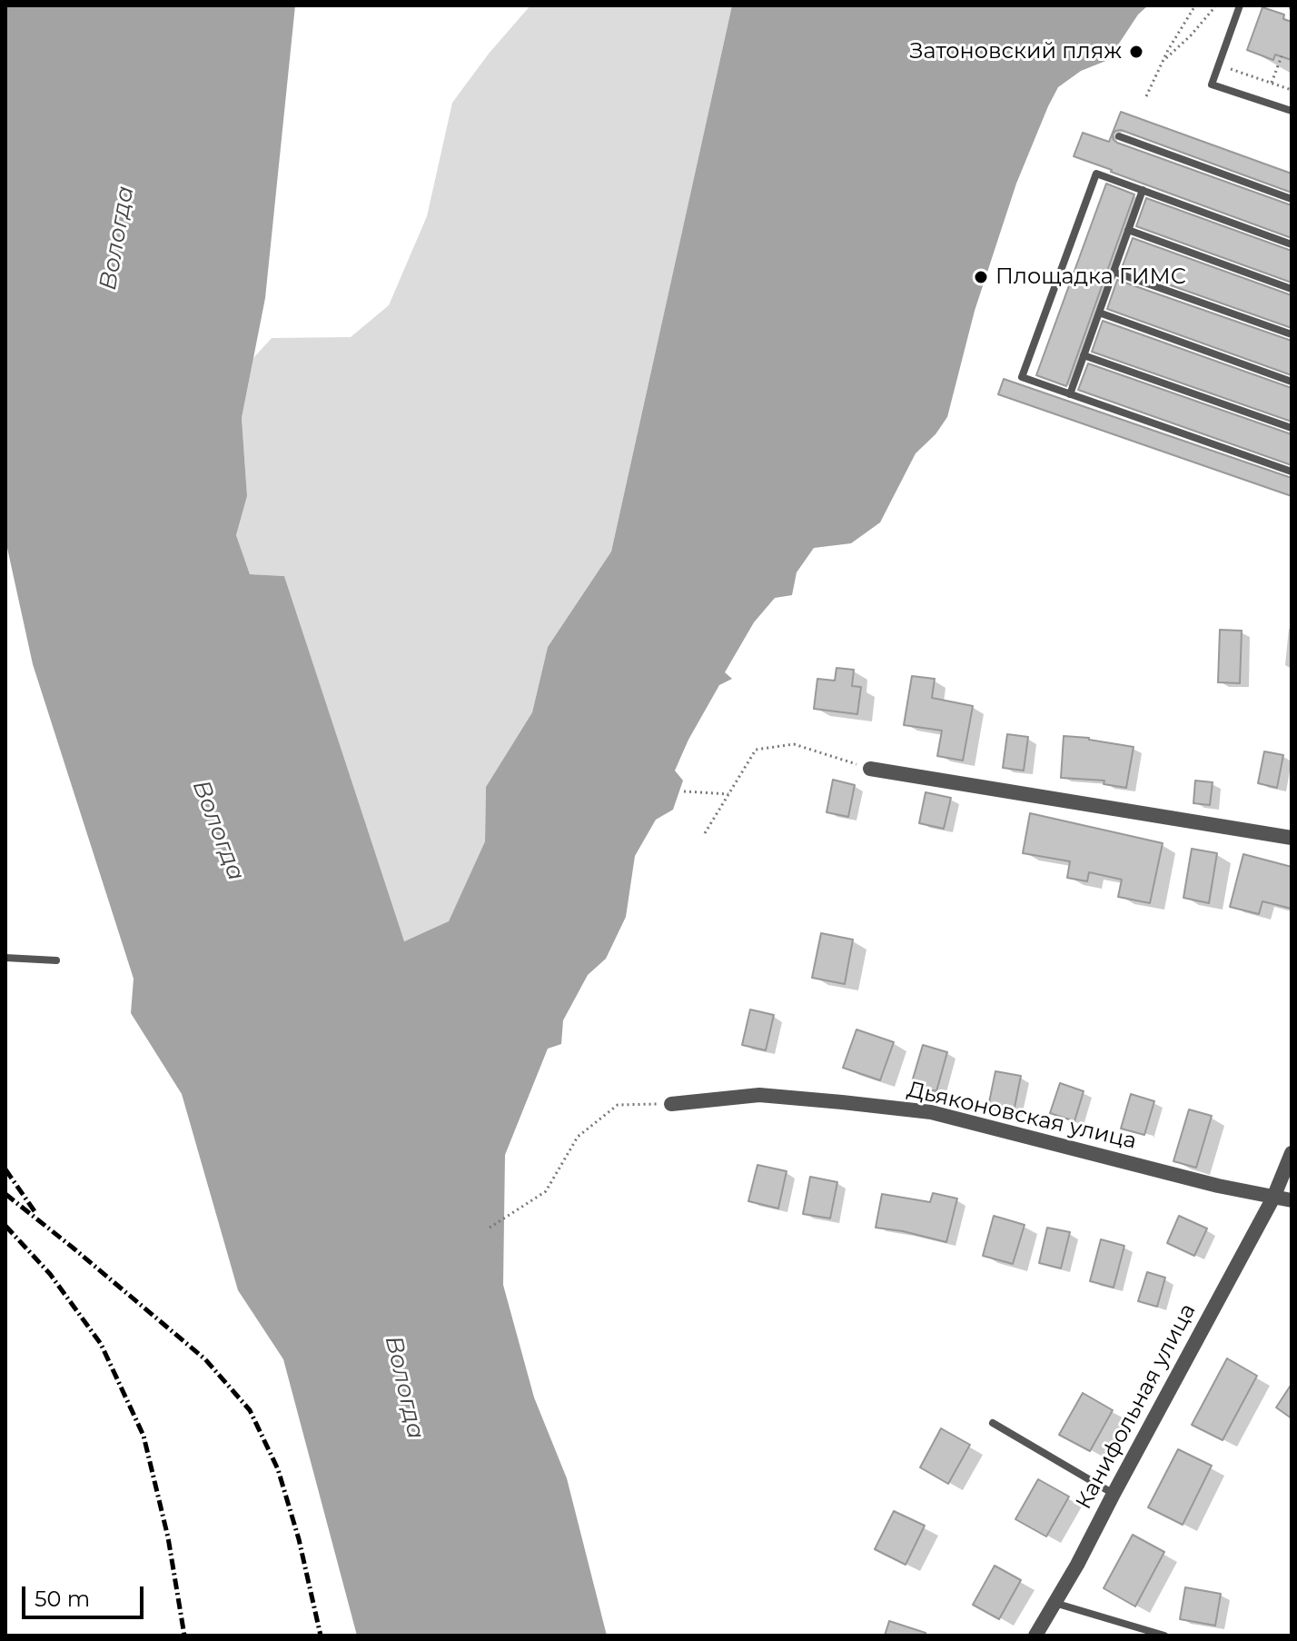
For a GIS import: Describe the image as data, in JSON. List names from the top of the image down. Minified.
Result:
{"streets":{"street":["Дьяконовская улица","Канифольная улица"]},"crossings":[["Дьяконовская улица","Канифольная улица"]],"water":["Вологда"],"places":["Затоновский пляж","Площадка ГИМС"],"scale_bar":"50 m"}
